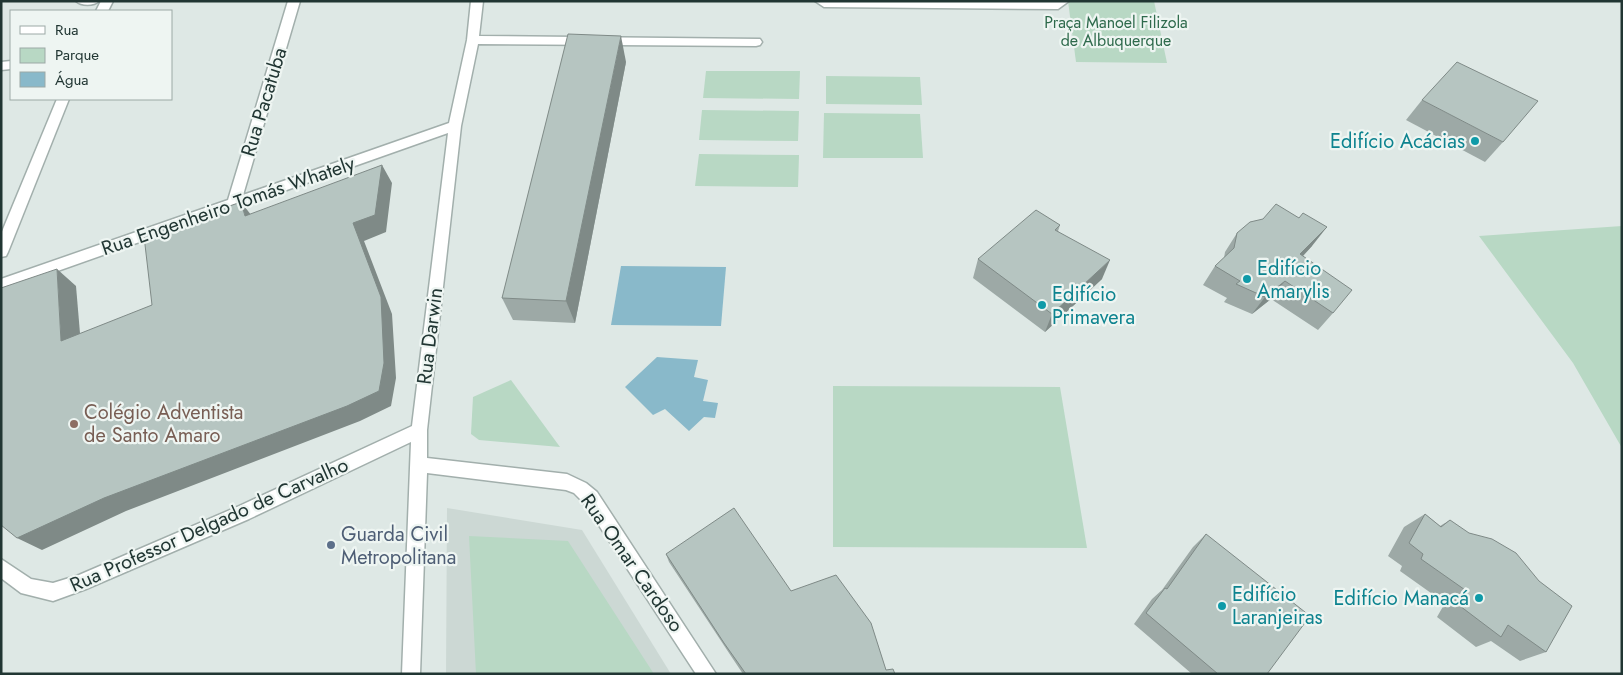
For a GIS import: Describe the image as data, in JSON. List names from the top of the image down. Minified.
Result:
{"streets":{"street":["Rua Pacatuba","Rua Engenheiro Tomás Whately","Rua Darwin","Rua Professor Delgado de Carvalho","Rua Omar Cardoso"]},"crossings":[["Rua Pacatuba","Rua Engenheiro Tomás Whately"],["Rua Engenheiro Tomás Whately","Rua Darwin"],["Rua Darwin","Rua Professor Delgado de Carvalho"],["Rua Darwin","Rua Omar Cardoso"]],"parks":["Praça Manoel Filizola de Albuquerque"],"places":["Edifício Acácias","Edifício Amarylis","Edifício Primavera","Colégio Adventista de Santo Amaro","Guarda Civil Metropolitana","Edifício Manacá","Edifício Laranjeiras"],"legend":["Rua","Parque","Água"]}
